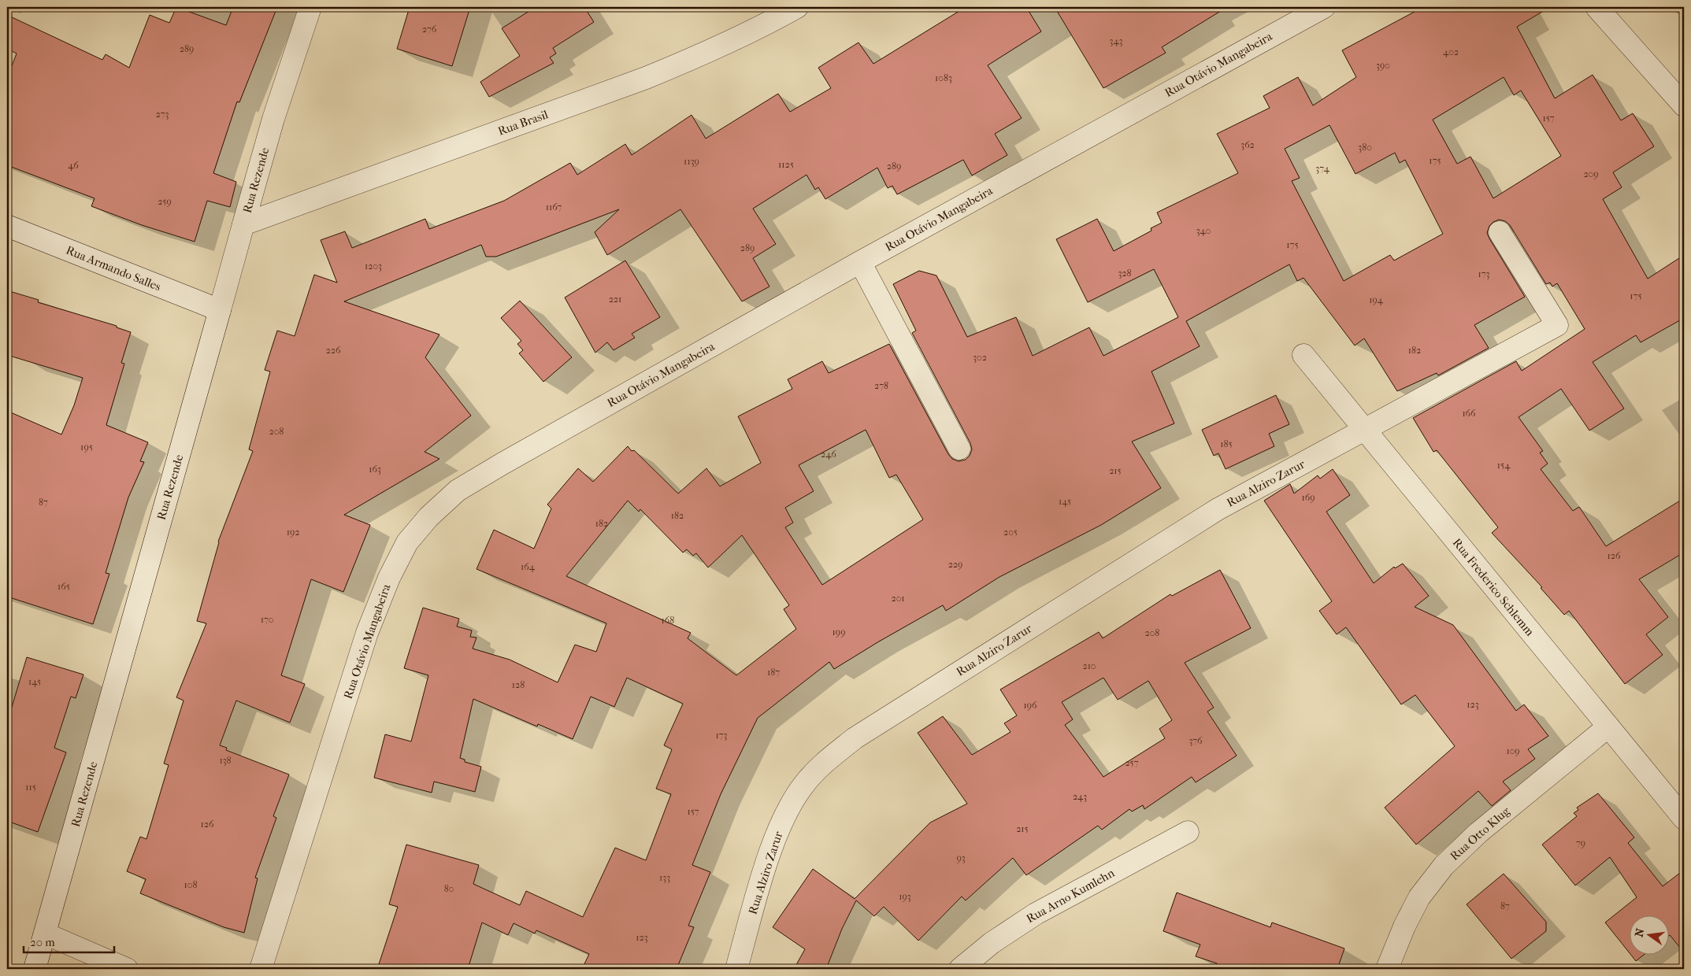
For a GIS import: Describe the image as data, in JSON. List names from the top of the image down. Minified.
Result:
{"streets":{"street":["Rua Otávio Mangabeira","Rua Brasil","Rua Rezende","Rua Armando Salles","Rua Alziro Zarur","Rua Frederico Schlemm","Rua Otto Klug","Rua Arno Kumlehn"]},"crossings":[["Rua Brasil","Rua Rezende"],["Rua Rezende","Rua Armando Salles"],["Rua Alziro Zarur","Rua Frederico Schlemm"],["Rua Frederico Schlemm","Rua Otto Klug"]],"house_numbers":["276","343","289","402","390","1083","273","157","362","380","175","1139","1125","46","289","374","209","259","1167","340","175","289","1203","328","173","175","221","194","226","182","302","278","166","208","185","195","246","154","163","215","169","145","87","182","182","192","205","126","229","164","165","201","170","168","199","208","210","187","145","128","123","196","173","376","109","138","257","115","243","157","126","215","79","93","133","108","80","193","87","123"],"scale_bar":"20 m","north":"left"}
